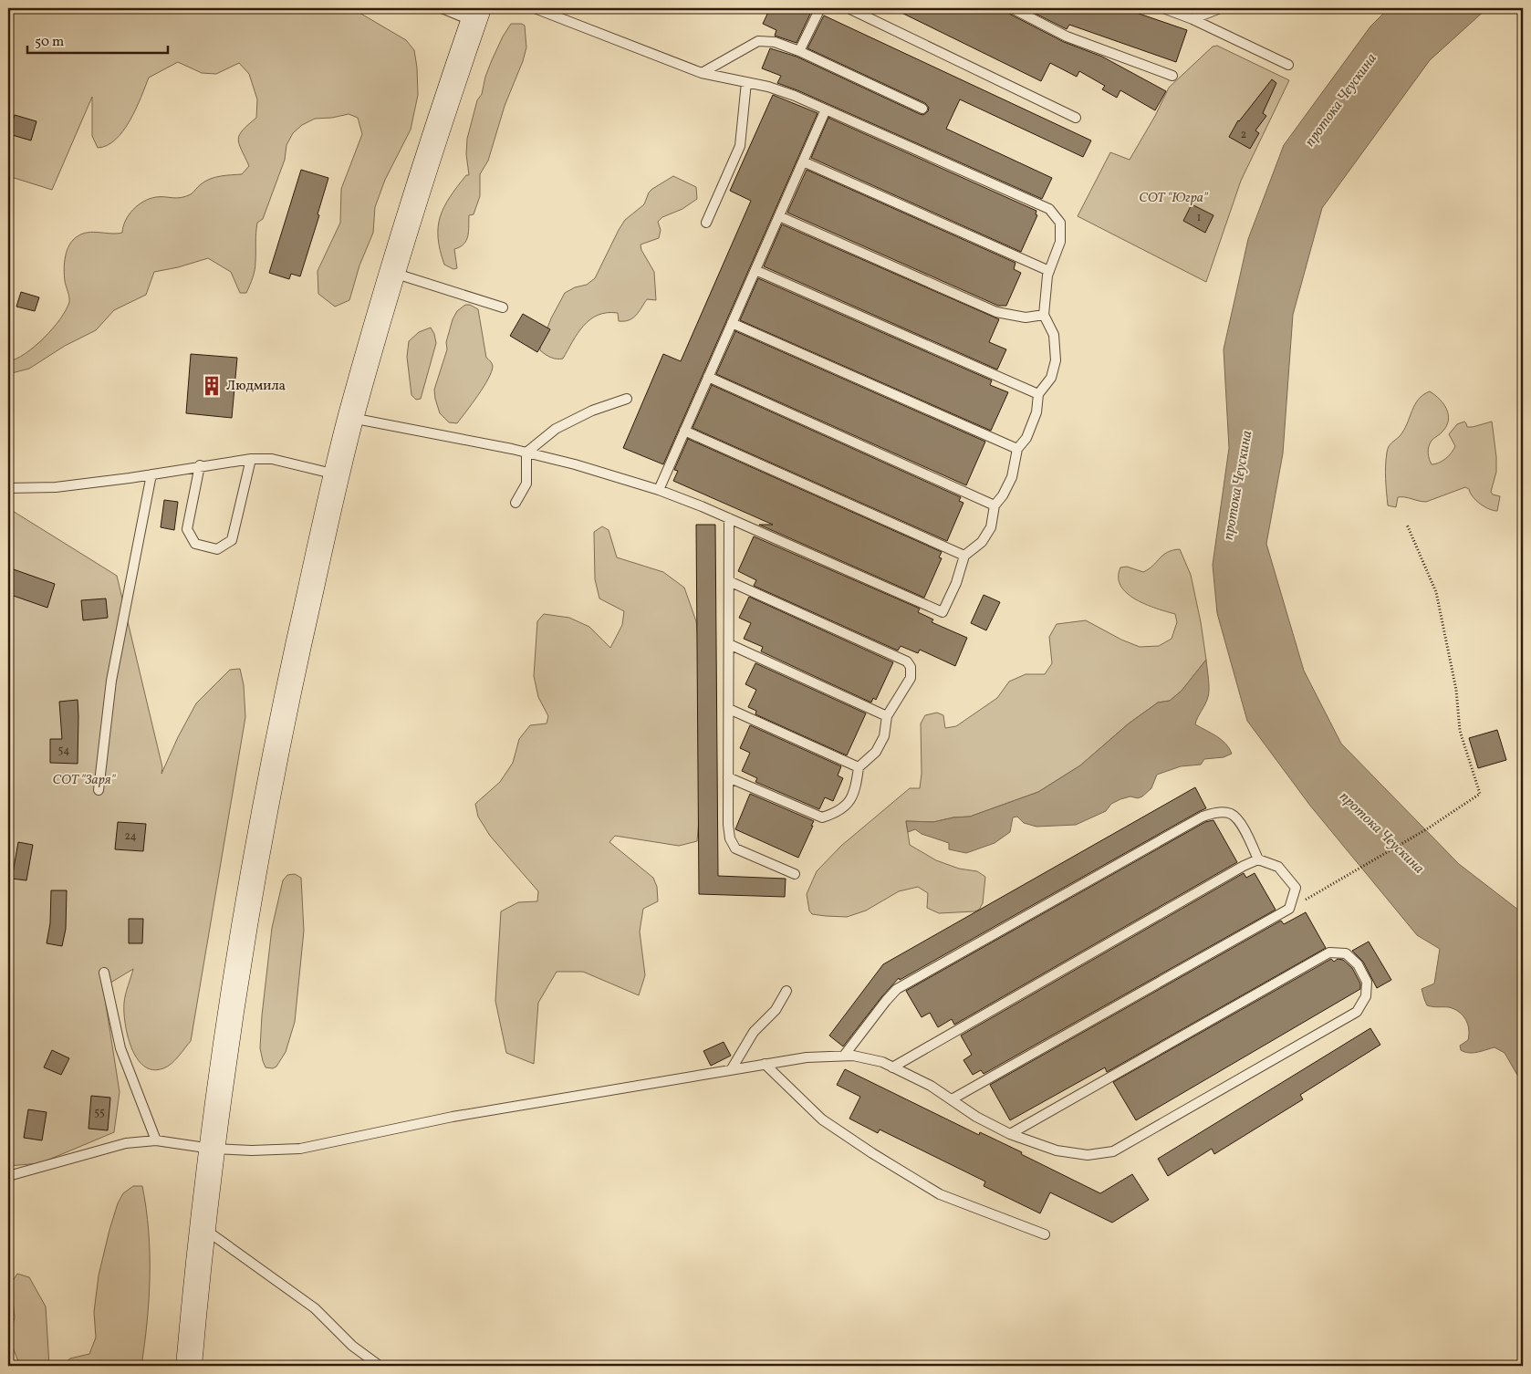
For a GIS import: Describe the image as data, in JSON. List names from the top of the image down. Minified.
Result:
{"water":["протока Чеускина"],"parks":["СОТ \"Югра\"","СОТ \"Заря\""],"places":{"building":["Людмила"]},"house_numbers":["2","1","54","24","55"],"scale_bar":"50 m"}
